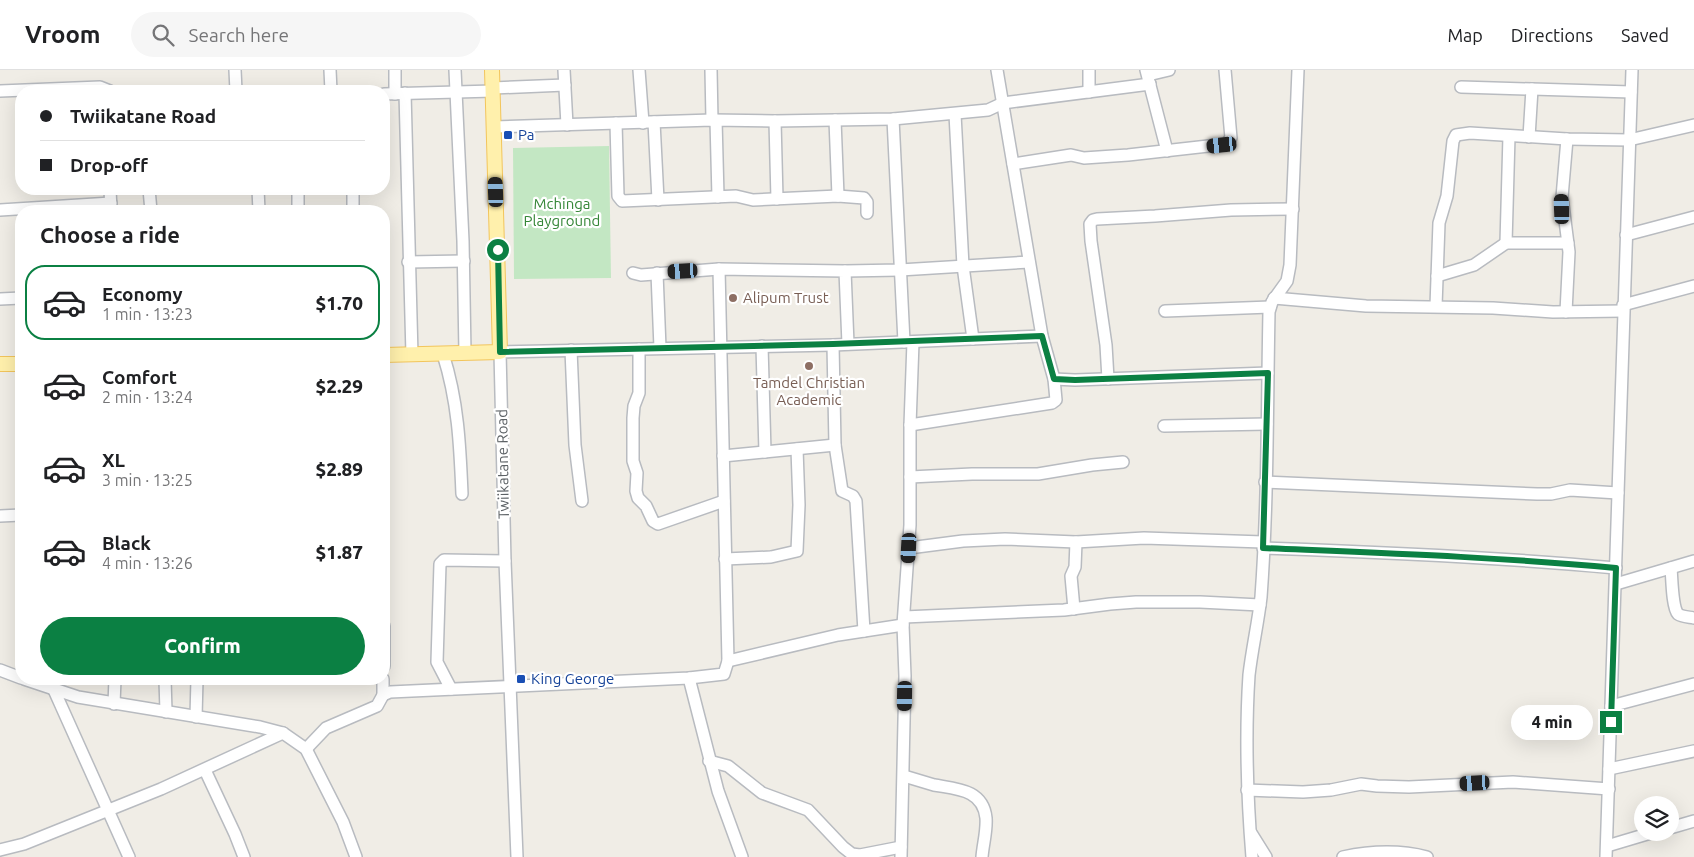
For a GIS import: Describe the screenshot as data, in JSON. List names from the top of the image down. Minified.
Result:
{"streets":{"main road":["Twiikatane Road"]},"parks":["Mchinga Playground"],"places":{"transit":["Pa","King George"],"other":["Alipum Trust","Tamdel Christian Academic"]},"page":{"header":"Vroom","search":"Search here","nav":["Map","Directions","Saved"],"banner":["Twiikatane Road","Drop-off"],"heading":"Choose a ride","list":[{"name":"Economy","note":"1 min · 13:23","value":"$1.70"},{"name":"Comfort","note":"2 min · 13:24","value":"$2.29"},{"name":"XL","note":"3 min · 13:25","value":"$2.89"},{"name":"Black","note":"4 min · 13:26","value":"$1.87"}],"buttons":"Confirm","bubble":"4 min"}}
